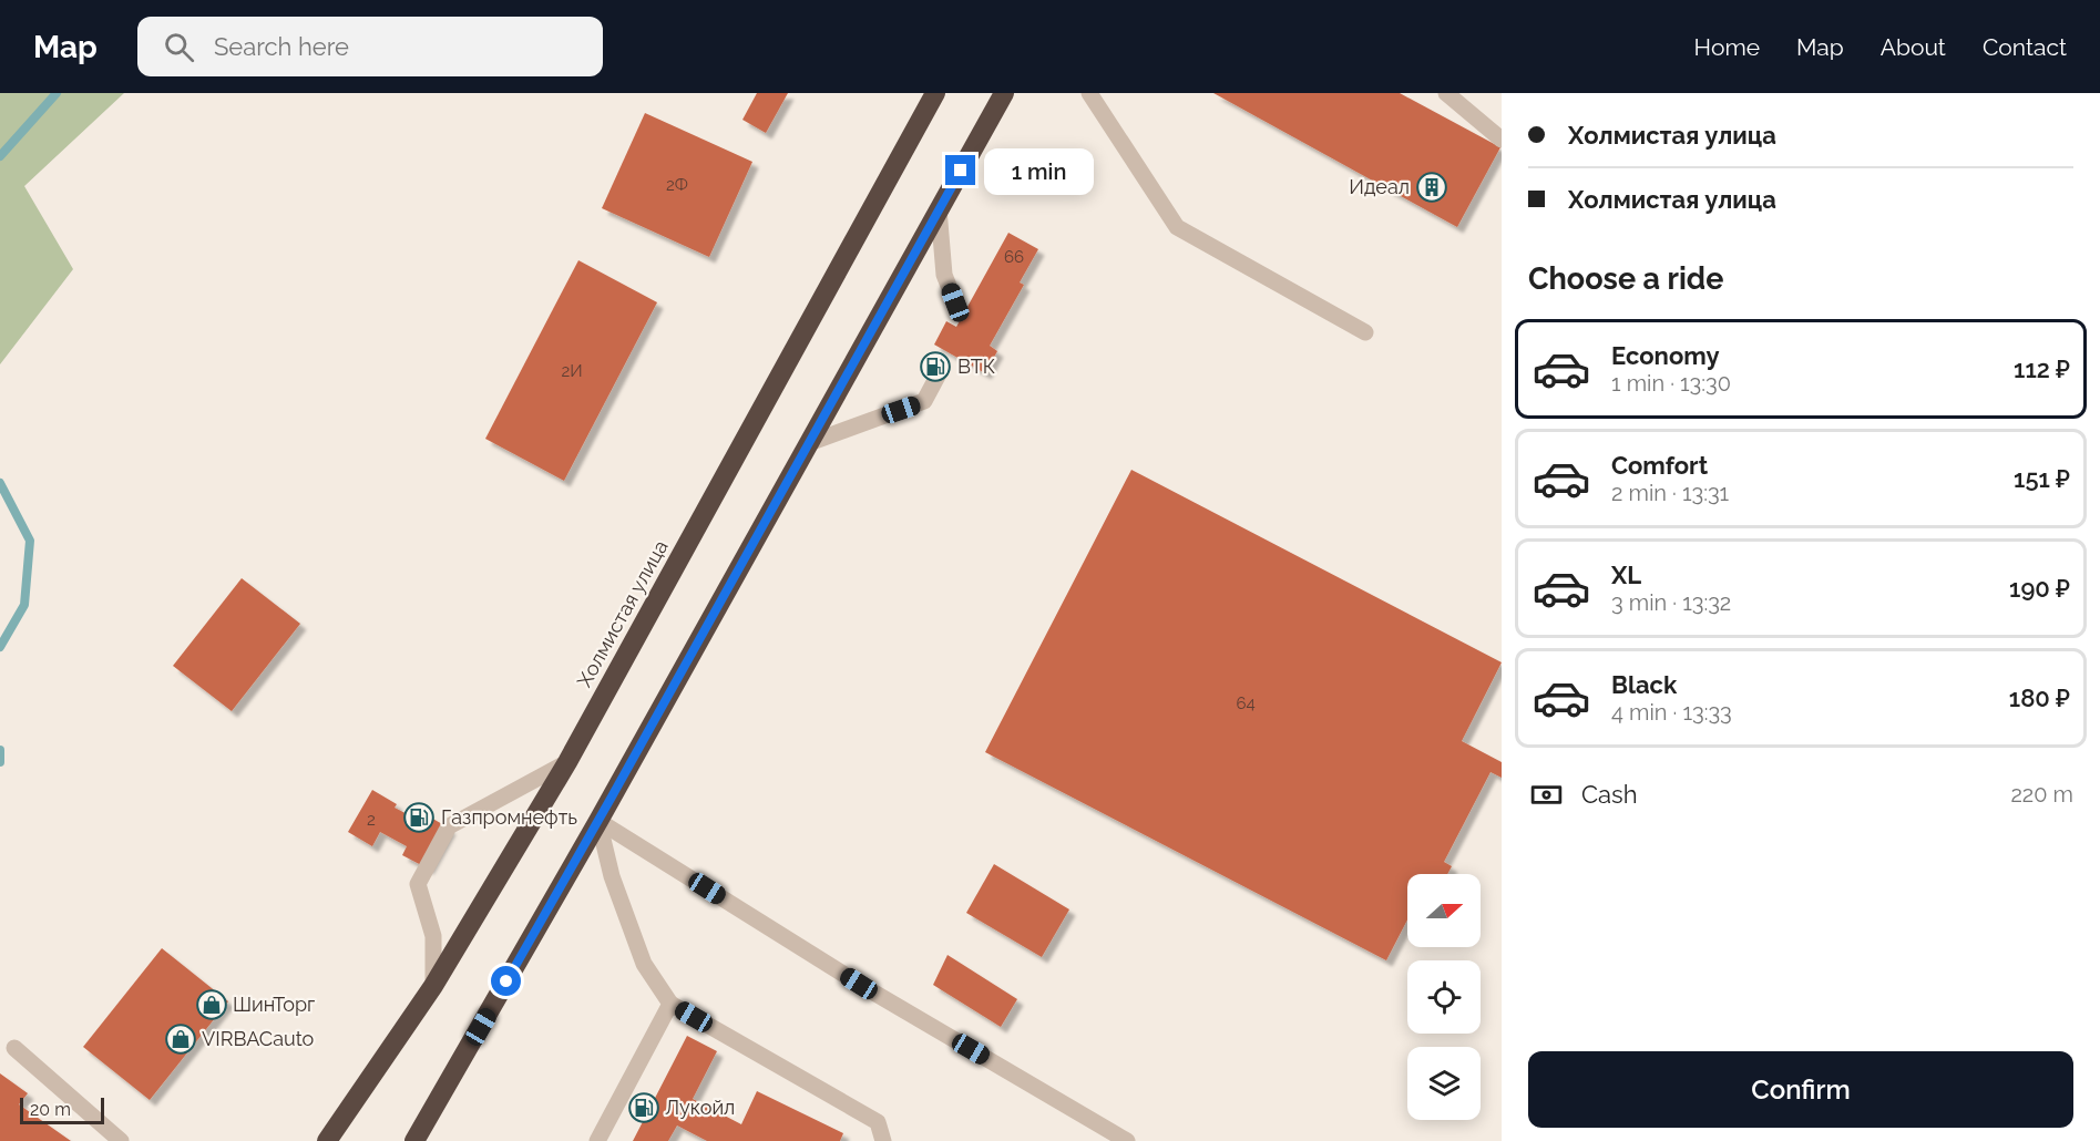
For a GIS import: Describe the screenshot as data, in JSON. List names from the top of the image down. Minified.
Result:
{"streets":{"highway":["Холмистая улица"]},"places":{"building":["Идеал"],"fuel station":["ВТК","Газпромнефть","Лукойл"],"shop":["ШинТорг","VIRBACauto"]},"house_numbers":["2Ф","66","2И","64","2"],"scale_bar":"20 m","north":"right","page":{"header":"Map","search":"Search here","nav":["Home","Map","About","Contact"],"banner":["Холмистая улица","Холмистая улица"],"bubble":"1 min","heading":"Choose a ride","list":[{"name":"Economy","note":"1 min · 13:30","value":"112 ₽"},{"name":"Comfort","note":"2 min · 13:31","value":"151 ₽"},{"name":"XL","note":"3 min · 13:32","value":"190 ₽"},{"name":"Black","note":"4 min · 13:33","value":"180 ₽"}],"pay":["Cash","220 m"],"buttons":"Confirm","scale":"20 m"}}
